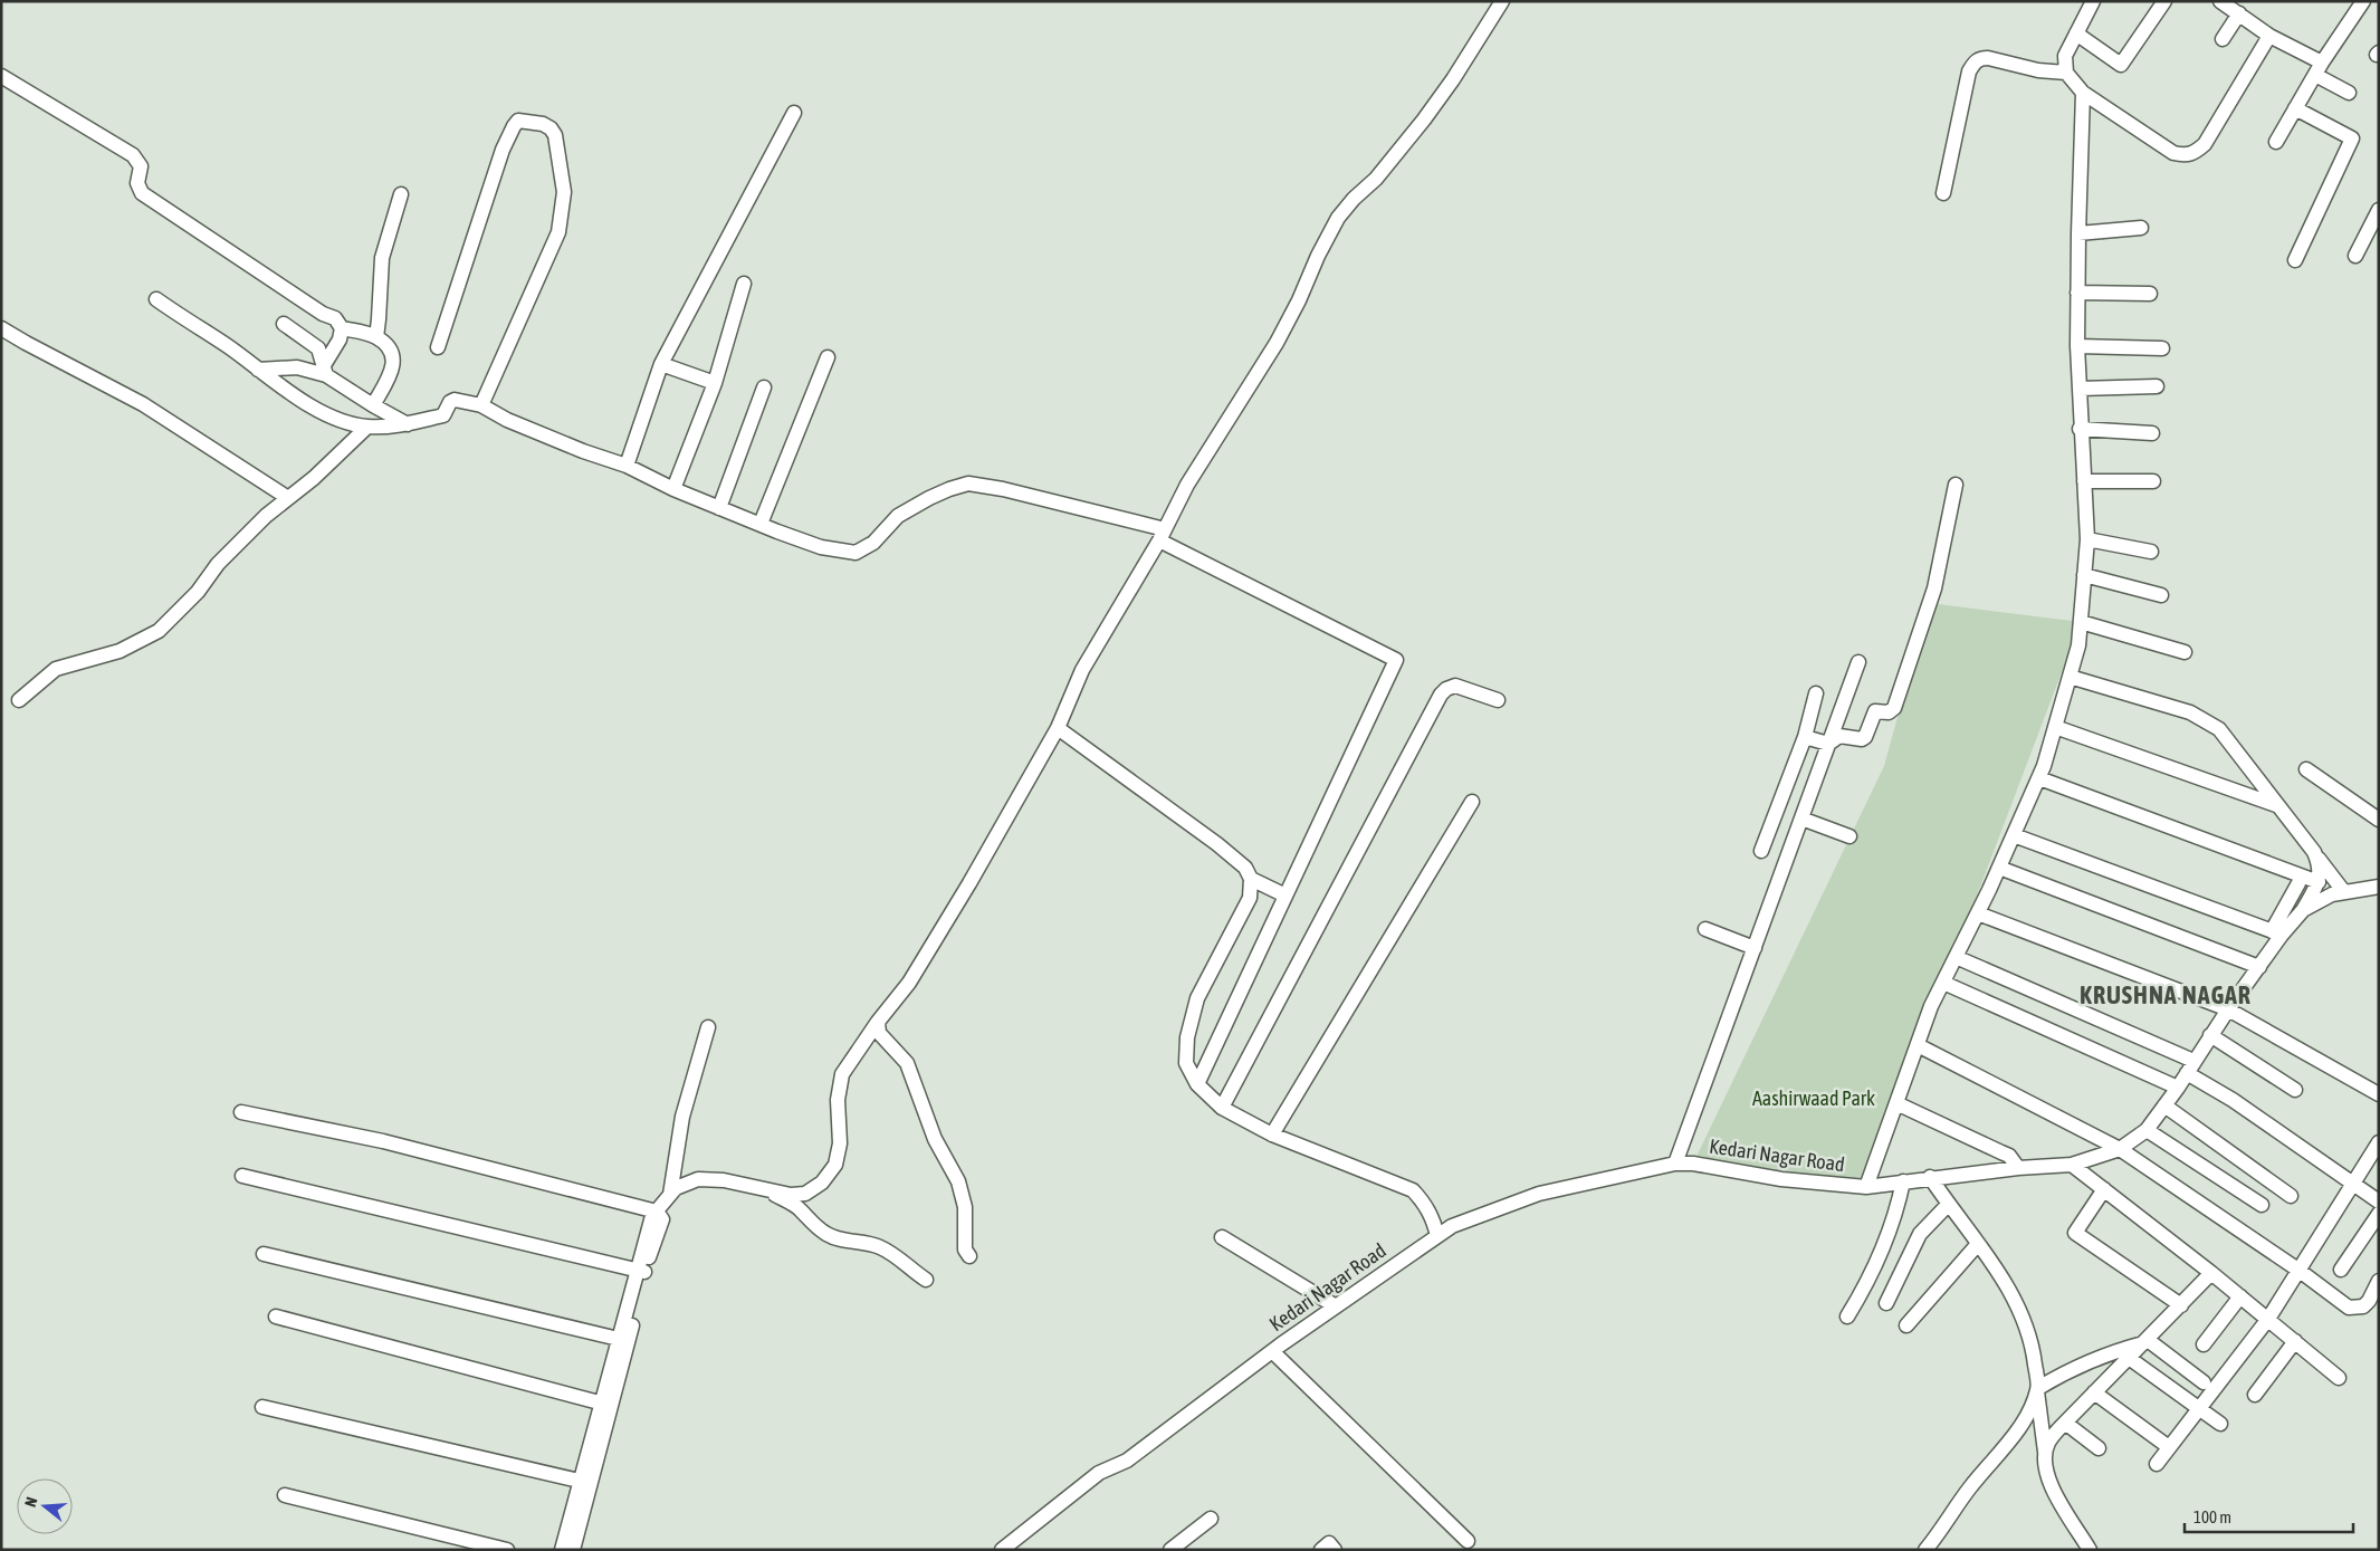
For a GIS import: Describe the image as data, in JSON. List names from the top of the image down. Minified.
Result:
{"streets":{"street":["Kedari Nagar Road"]},"districts":["KRUSHNA NAGAR"],"parks":["Aashirwaad Park"],"scale_bar":"100 m","north":"left"}
